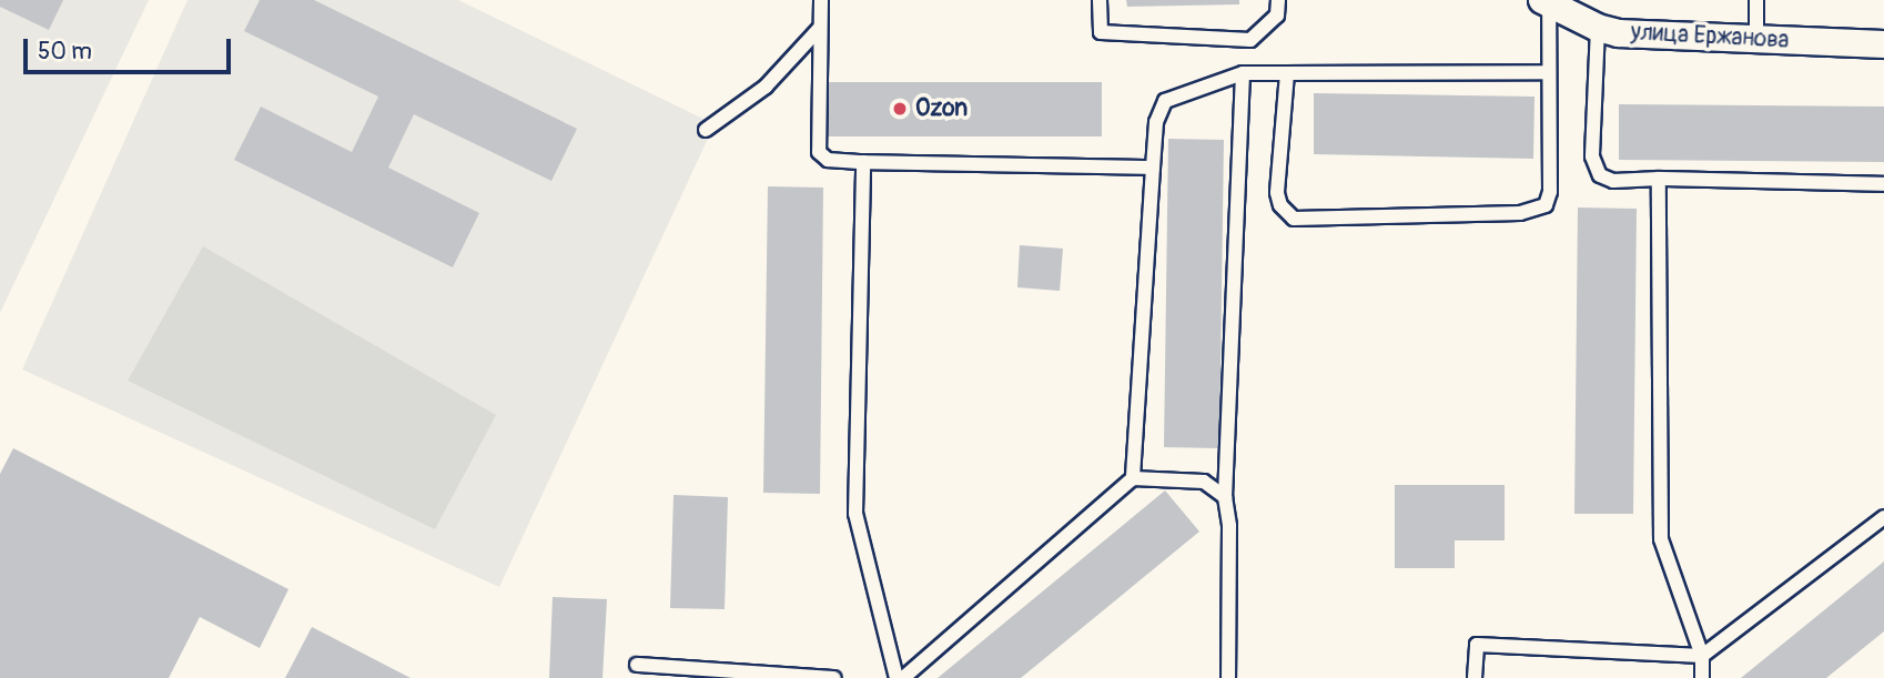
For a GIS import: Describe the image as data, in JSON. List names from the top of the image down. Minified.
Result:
{"streets":{"street":["улица Ержанова"]},"places":["Ozon"],"scale_bar":"50 m"}
